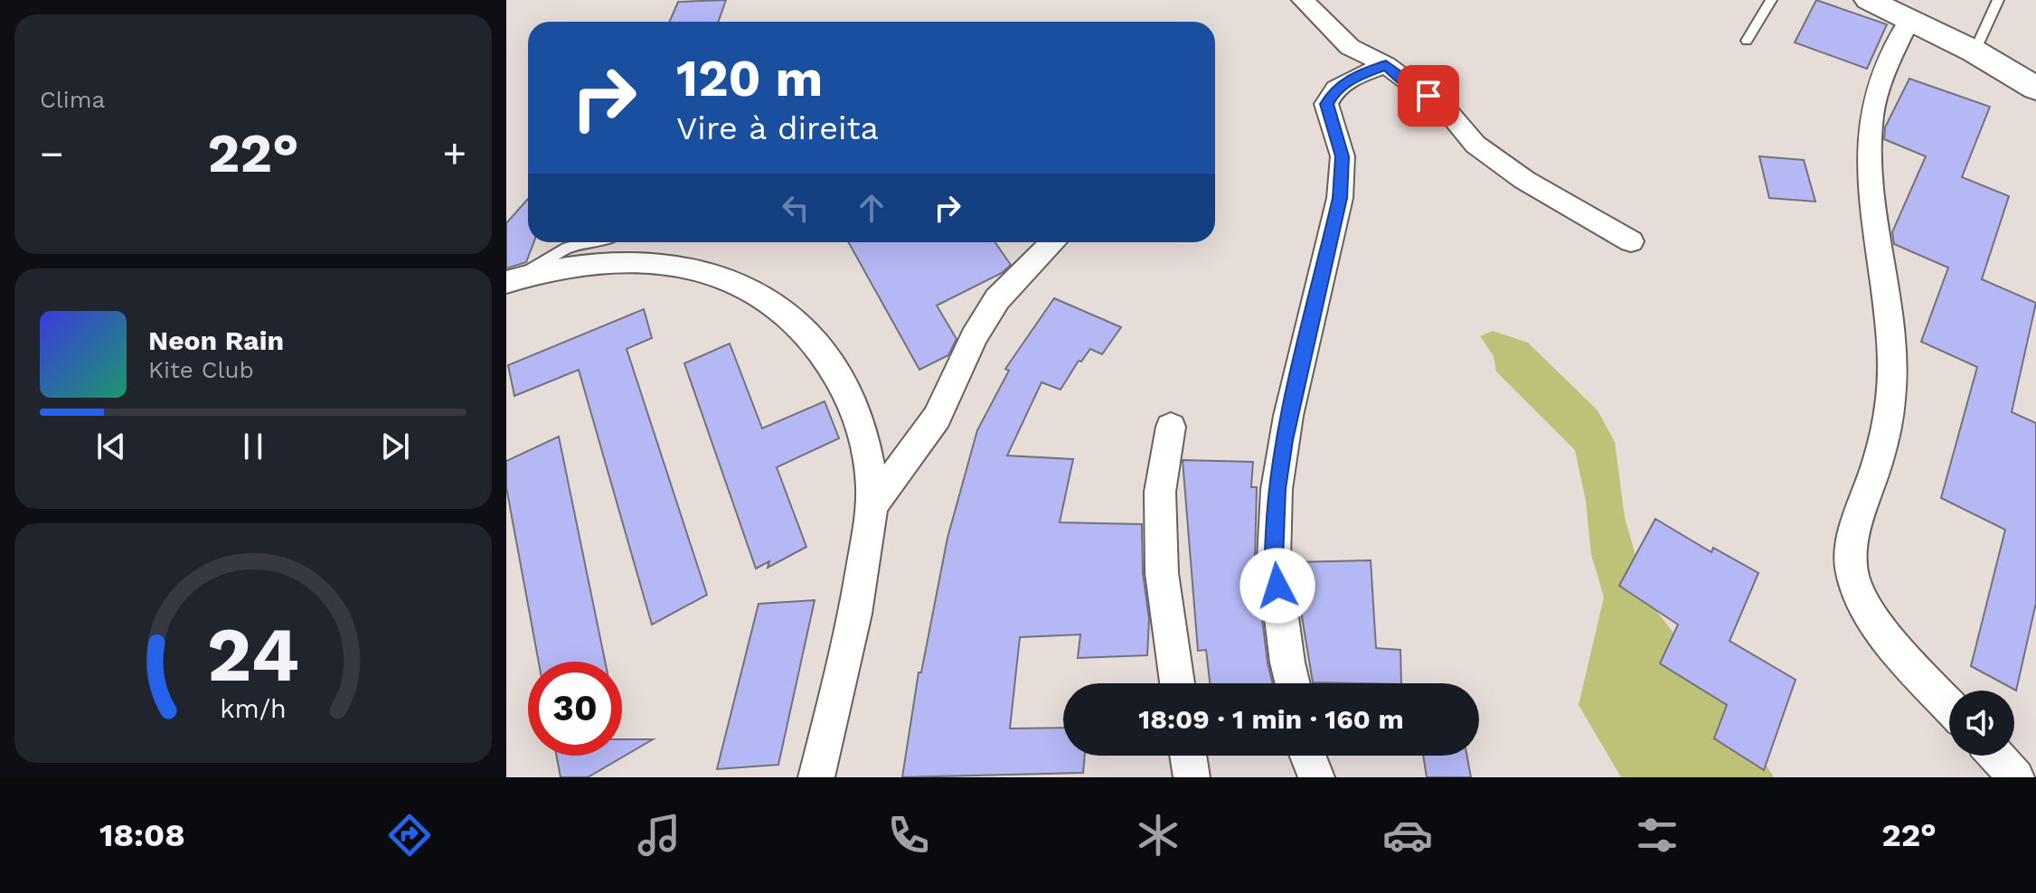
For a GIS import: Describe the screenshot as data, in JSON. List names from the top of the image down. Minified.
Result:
{"page":{"tile":"Clima","turn":["120 m","Vire à direita"],"heat":["−","22°","+"],"song":["Neon Rain","Kite Club"],"limit":"30","trip":"18:09 · 1 min · 160 m","tabs":["18:08","22°"],"gauge":["24","km/h"]}}
